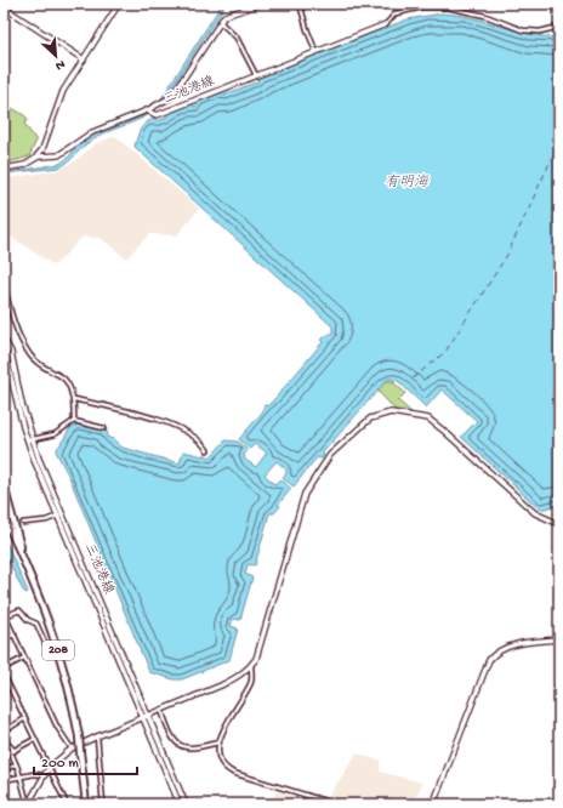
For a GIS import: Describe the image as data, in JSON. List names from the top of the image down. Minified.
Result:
{"streets":{"highway":["208"],"street":["三池港線"]},"water":["有明海"],"scale_bar":"200 m","north":"bottom right"}
